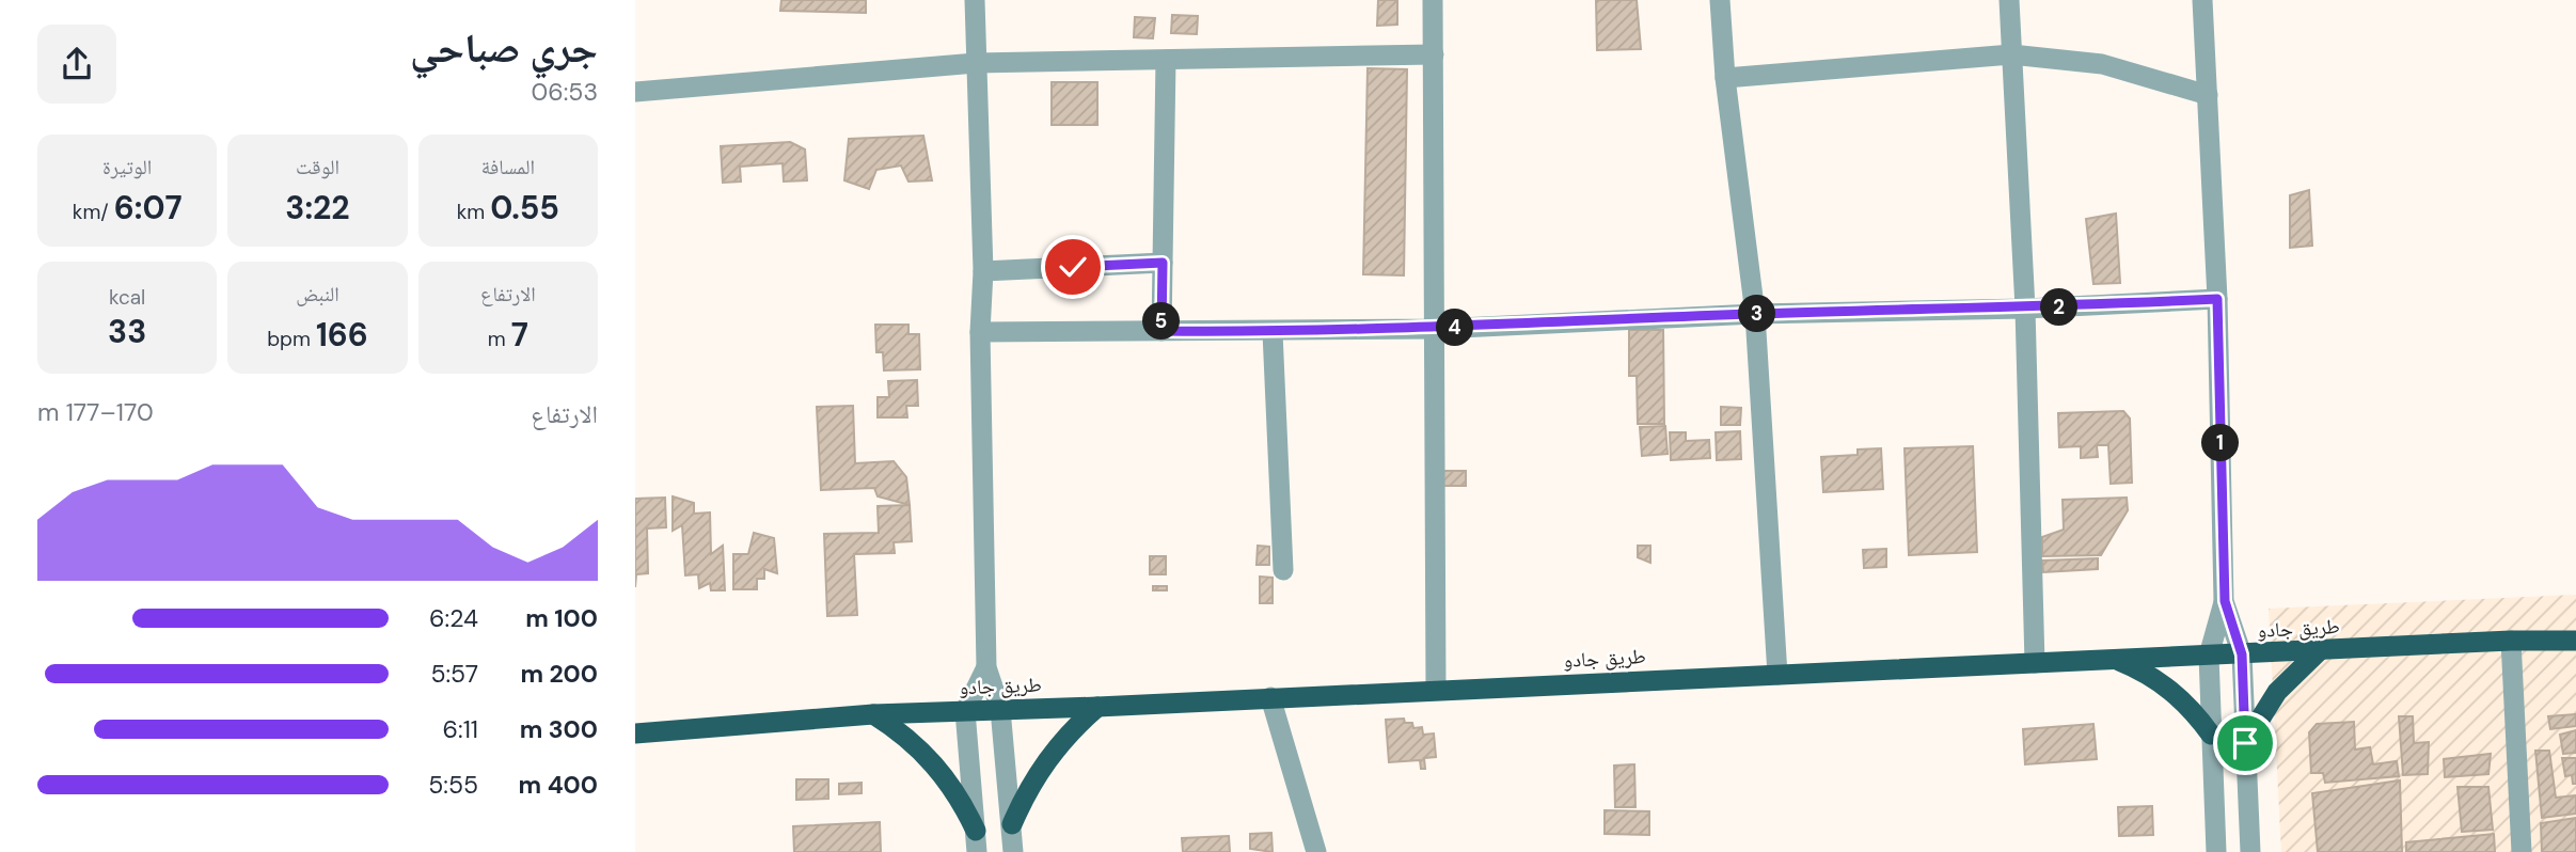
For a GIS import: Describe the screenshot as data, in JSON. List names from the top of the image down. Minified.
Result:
{"streets":{"highway":["طريق جادو"]},"page":{"heading":["جري صباحي","06:53"],"stats":[["المسافة","0.55 km"],["الوقت","3:22"],["الوتيرة","6:07 /km"],["الارتفاع","7 m"],["النبض","166 bpm"],["kcal","33"]],"pins":["2","3","5","4","1"],"chart":["الارتفاع","170–177 m"],"list":[{"name":"100 m","note":"6:24"},{"name":"200 m","note":"5:57"},{"name":"300 m","note":"6:11"},{"name":"400 m","note":"5:55"}]}}
